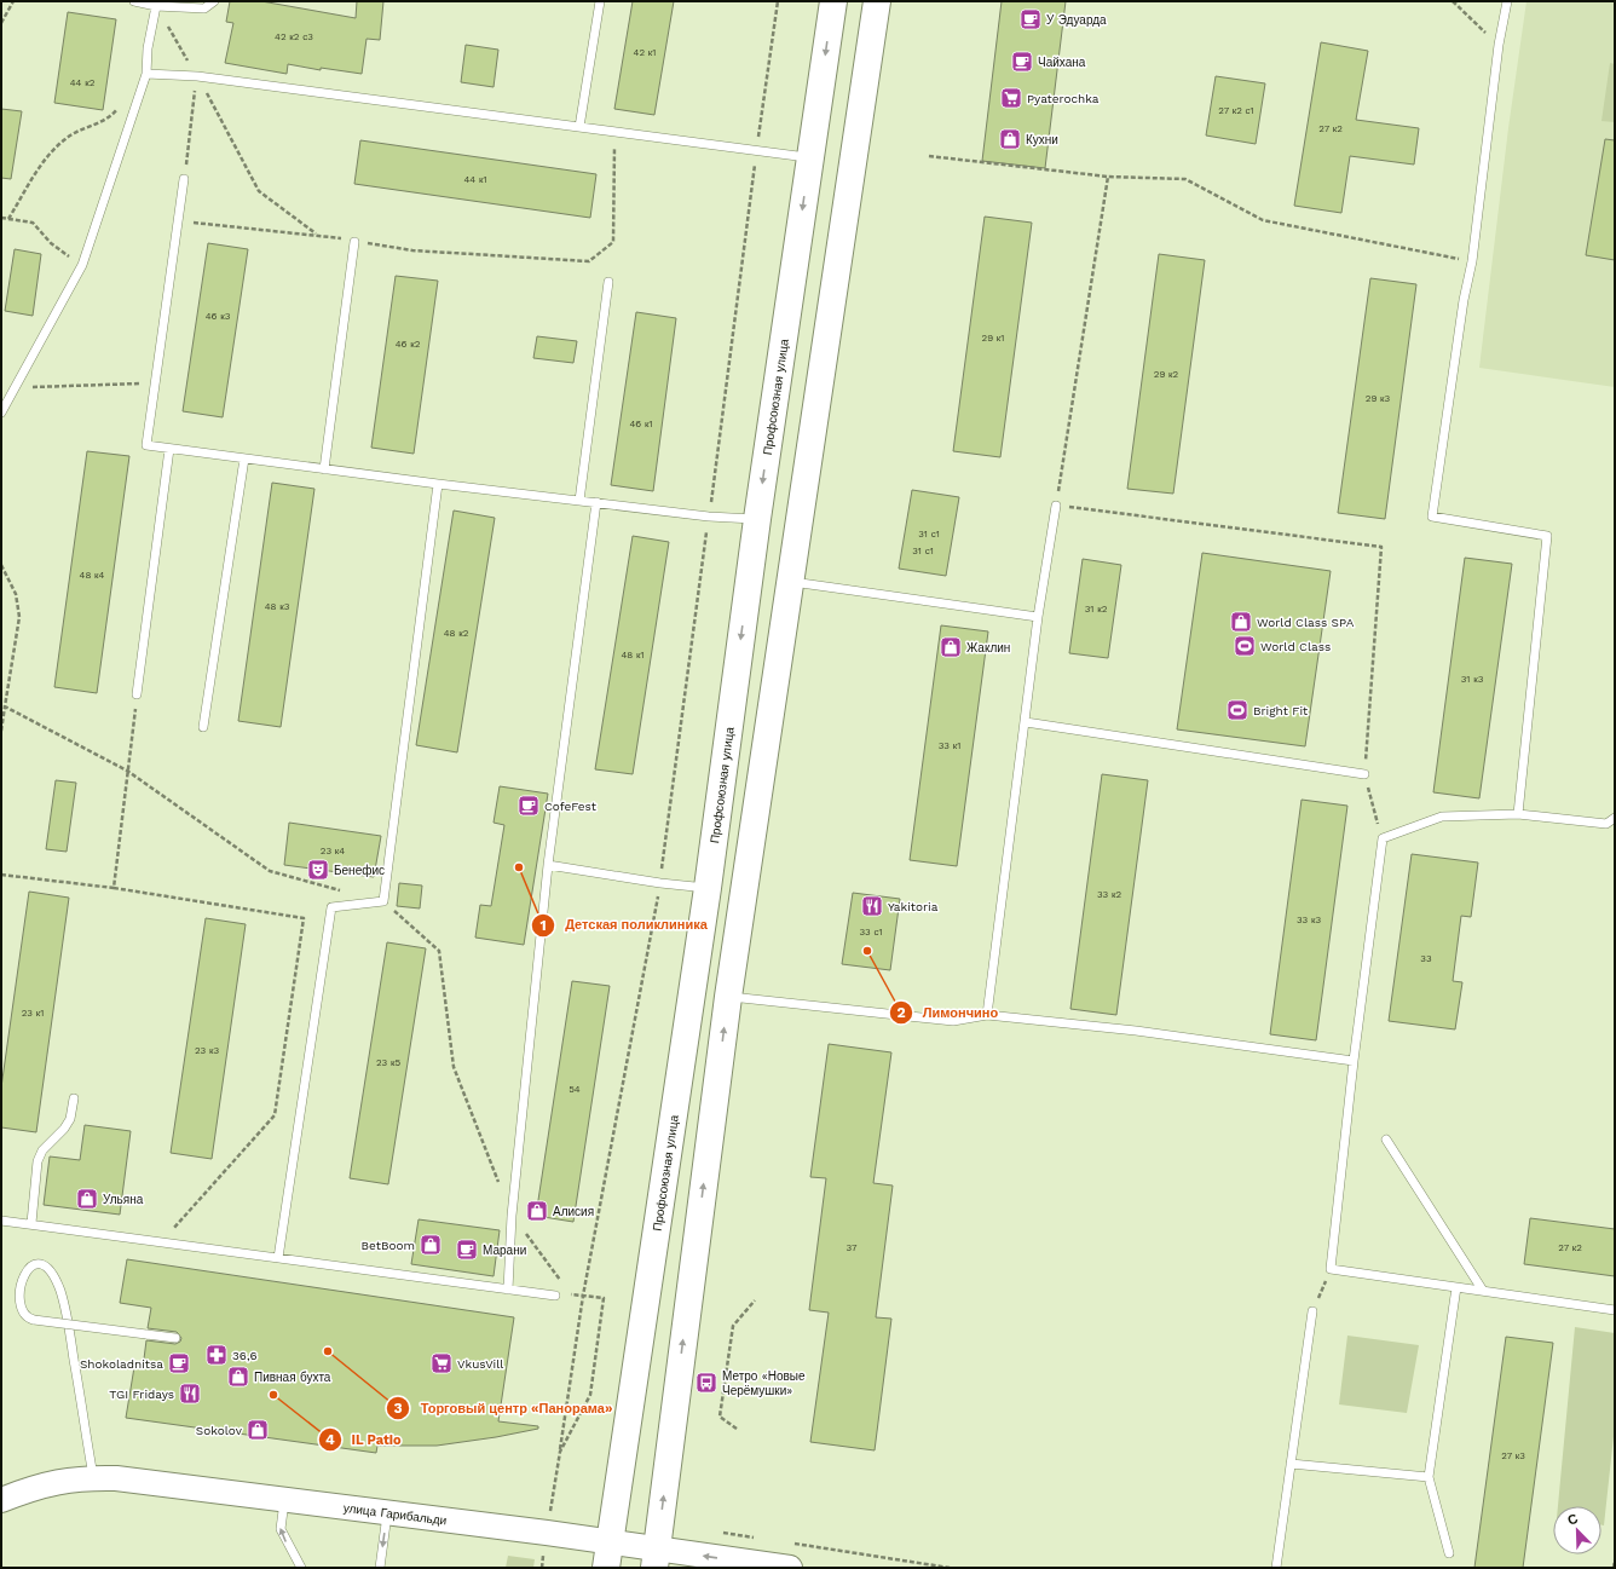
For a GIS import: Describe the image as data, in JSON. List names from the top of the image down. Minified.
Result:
{"streets":{"main road":["Профсоюзная улица"],"street":["улица Гарибальди"]},"crossings":[["Профсоюзная улица","улица Гарибальди"]],"places":{"cafe":["У Эдуарда","Чайхана","CofeFest","Марани","Shokoladnitsa"],"supermarket":["Pyaterochka","VkusVill"],"shop":["Кухни","World Class SPA","Жаклин","Ульяна","Алисия","BetBoom","Пивная бухта","Sokolov"],"sports":["World Class","Bright Fit"],"other":["Детская поликлиника","Лимончино","Торговый центр «Панорама»","IL Patio"],"theatre":["Бенефис"],"restaurant":["Yakitoria","TGI Fridays"],"pharmacy":["36,6"],"bus stop":["Метро «Новые Черёмушки»"]},"house_numbers":["42 к2 с3","42 к1","44 к2","27 к2 с1","27 к2","44 к1","46 к3","29 к1","46 к2","29 к2","29 к3","46 к1","31 с1","31 с1","48 к4","48 к3","31 к2","48 к2","48 к1","31 к3","33 к1","23 к4","33 к2","33 к3","33 с1","33","23 к1","23 к3","23 к5","54","37","27 к2","27 к3"],"north":"top left"}
